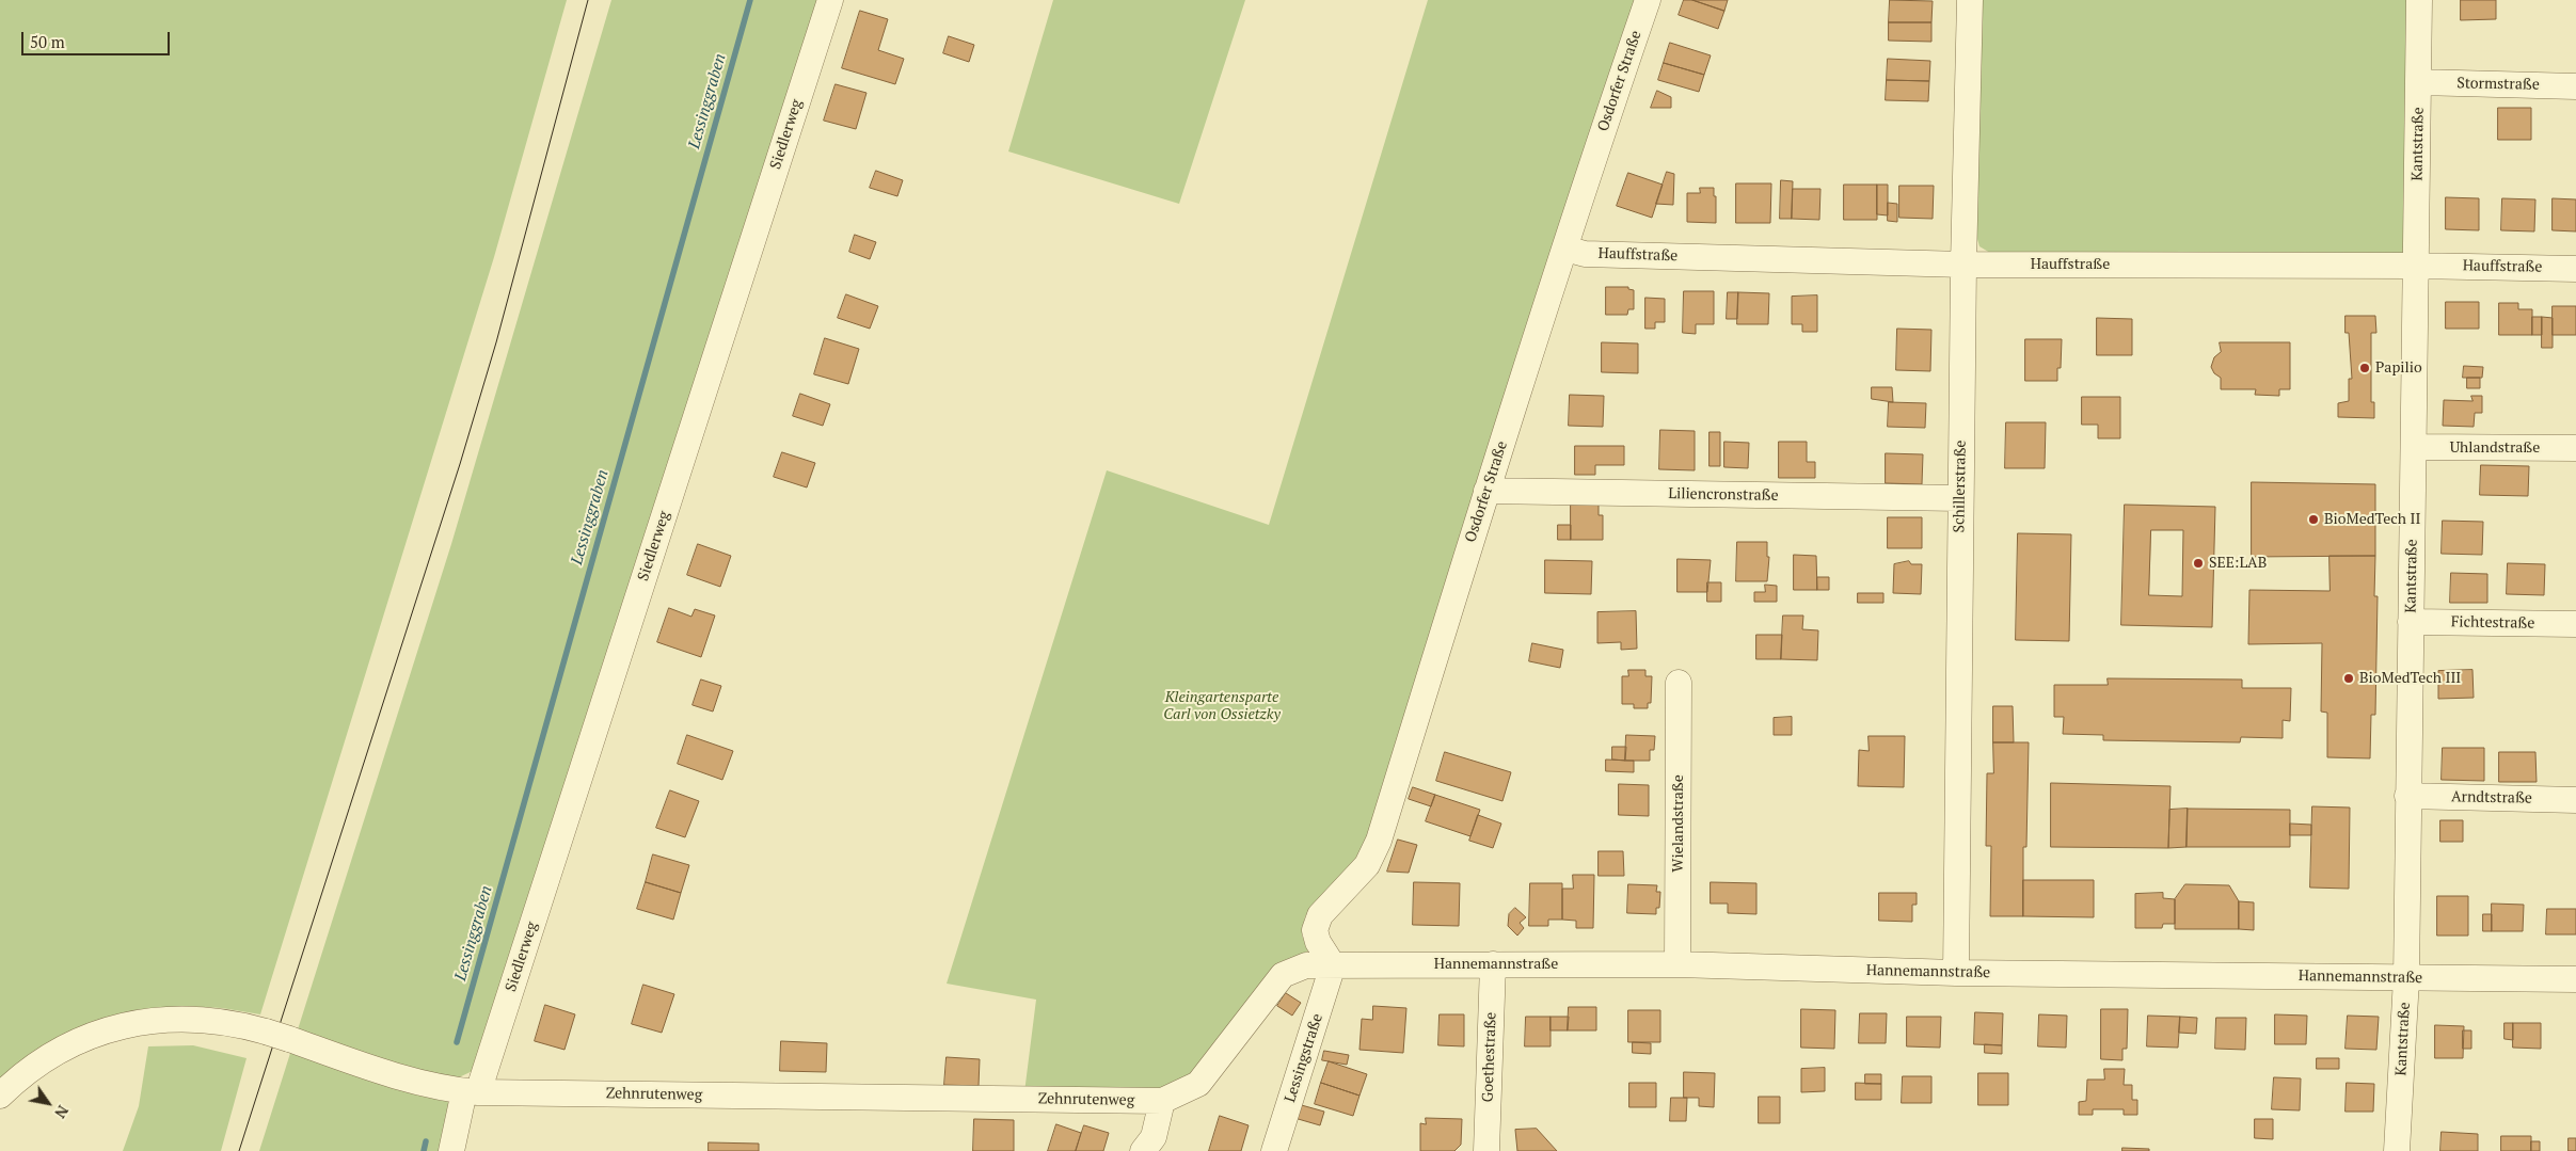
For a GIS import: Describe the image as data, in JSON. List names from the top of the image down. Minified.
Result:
{"streets":{"street":["Osdorfer Straße","Stormstraße","Siedlerweg","Kantstraße","Hauffstraße","Uhlandstraße","Schillerstraße","Liliencronstraße","Fichtestraße","Arndtstraße","Wielandstraße","Hannemannstraße","Goethestraße","Lessingstraße","Zehnrutenweg"]},"crossings":[["Osdorfer Straße","Hauffstraße"],["Osdorfer Straße","Liliencronstraße"],["Osdorfer Straße","Hannemannstraße"],["Osdorfer Straße","Lessingstraße"],["Stormstraße","Kantstraße"],["Siedlerweg","Zehnrutenweg"],["Kantstraße","Hauffstraße"],["Kantstraße","Uhlandstraße"],["Kantstraße","Fichtestraße"],["Kantstraße","Arndtstraße"],["Kantstraße","Hannemannstraße"],["Hauffstraße","Schillerstraße"],["Schillerstraße","Liliencronstraße"],["Schillerstraße","Hannemannstraße"],["Wielandstraße","Hannemannstraße"],["Hannemannstraße","Goethestraße"],["Hannemannstraße","Lessingstraße"],["Hannemannstraße","Zehnrutenweg"]],"water":["Lessinggraben"],"parks":["Kleingartensparte Carl von Ossietzky"],"places":["Papilio","BioMedTech II","SEE:LAB","BioMedTech III"],"scale_bar":"50 m","north":"bottom right"}
